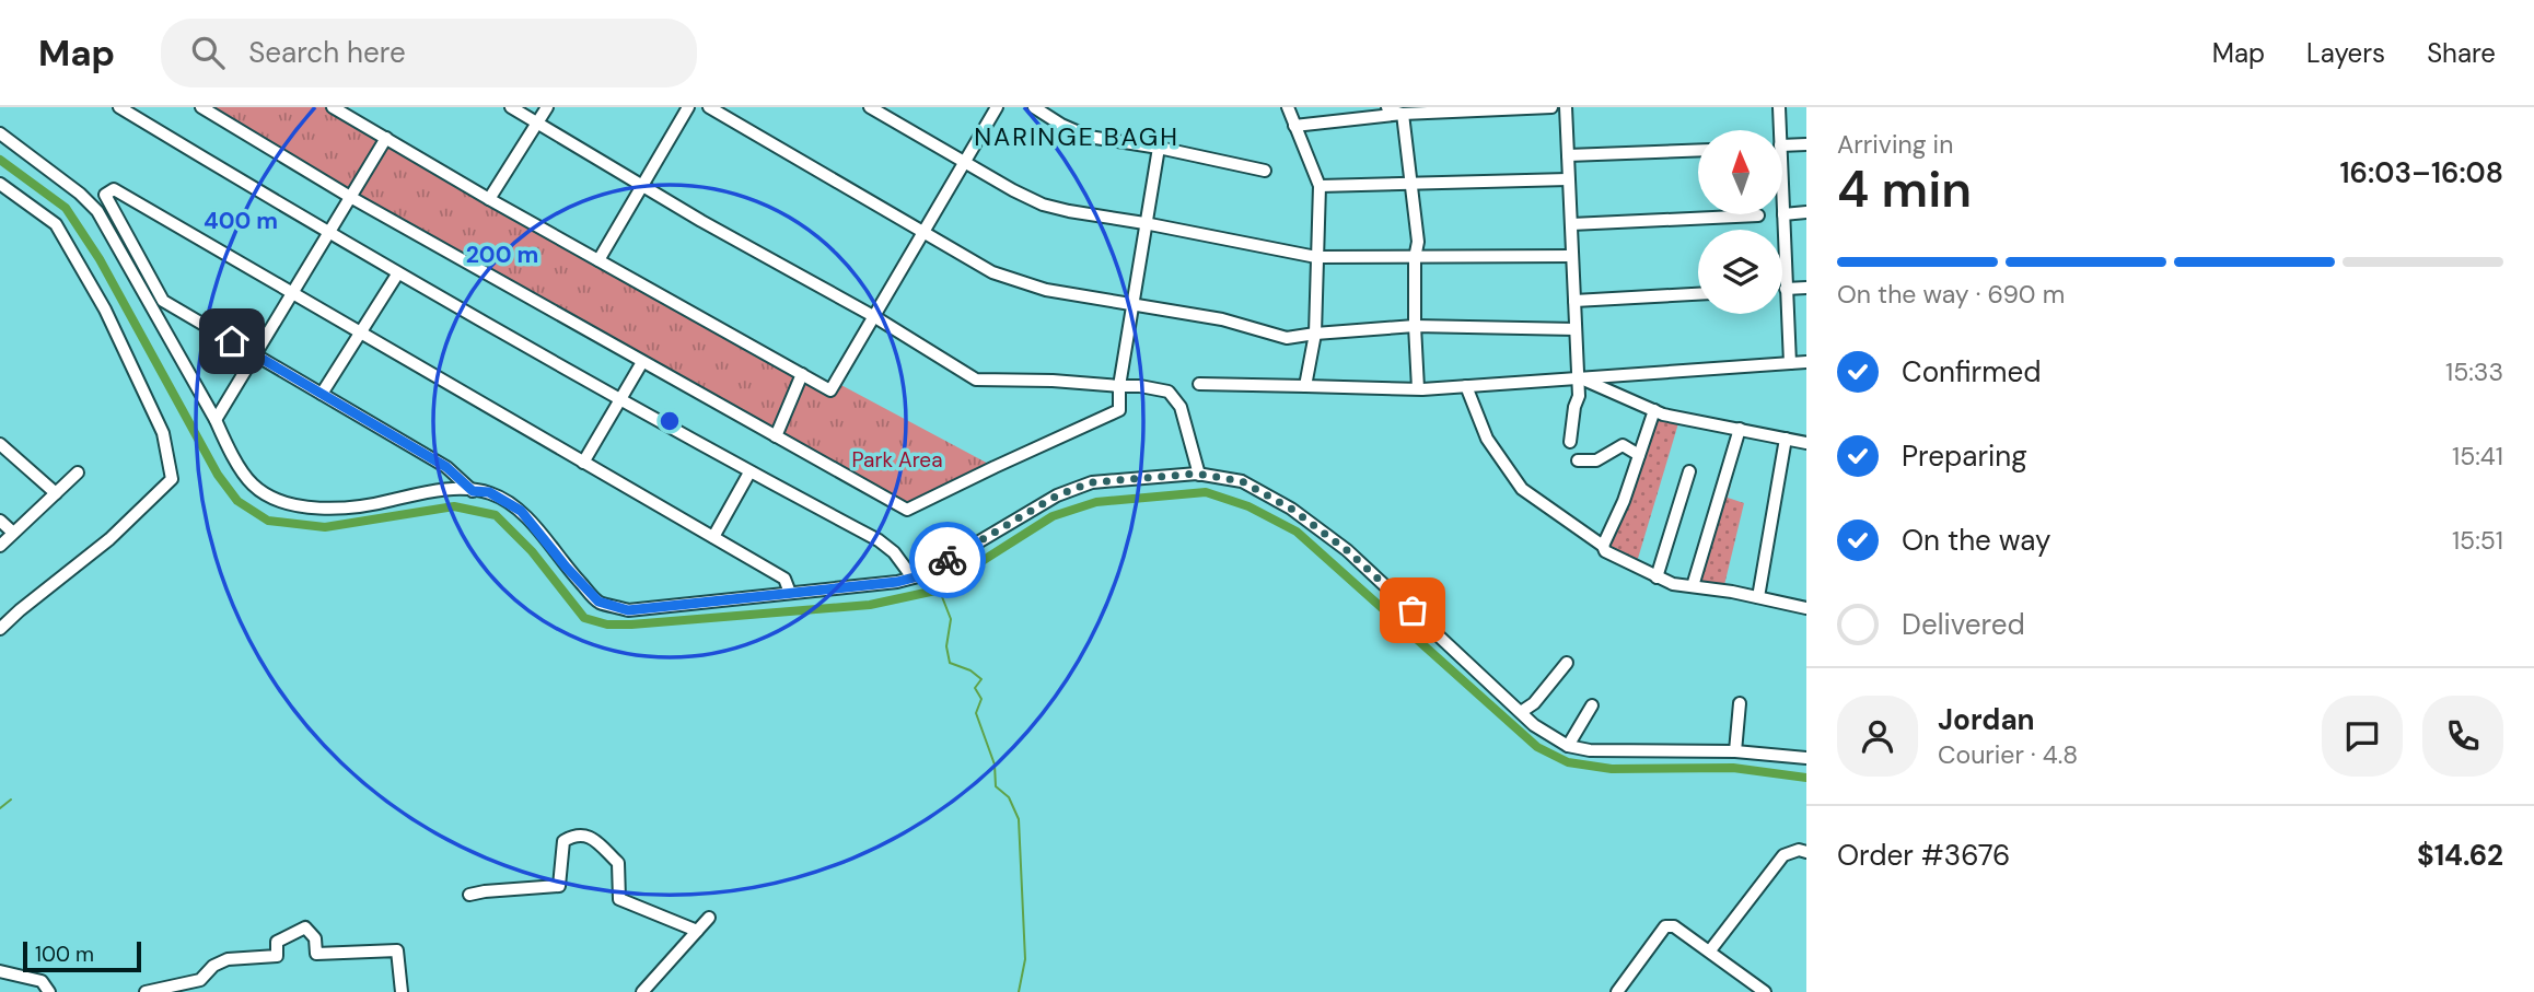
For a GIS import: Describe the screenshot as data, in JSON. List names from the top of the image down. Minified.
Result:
{"districts":["NARINGE BAGH"],"parks":["Park Area"],"scale_bar":"100 m","north":"top","page":{"header":"Map","search":"Search here","nav":["Map","Layers","Share"],"heading":["4 min","Arriving in","16:03–16:08"],"panel":["Jordan","Courier · 4.8","Order #3676","$14.62"],"bar":"On the way · 690 m","list":[["Confirmed","15:33"],["Preparing","15:41"],["On the way","15:51"],"Delivered"],"scale":"100 m"},"rings":["400 m","200 m"]}
